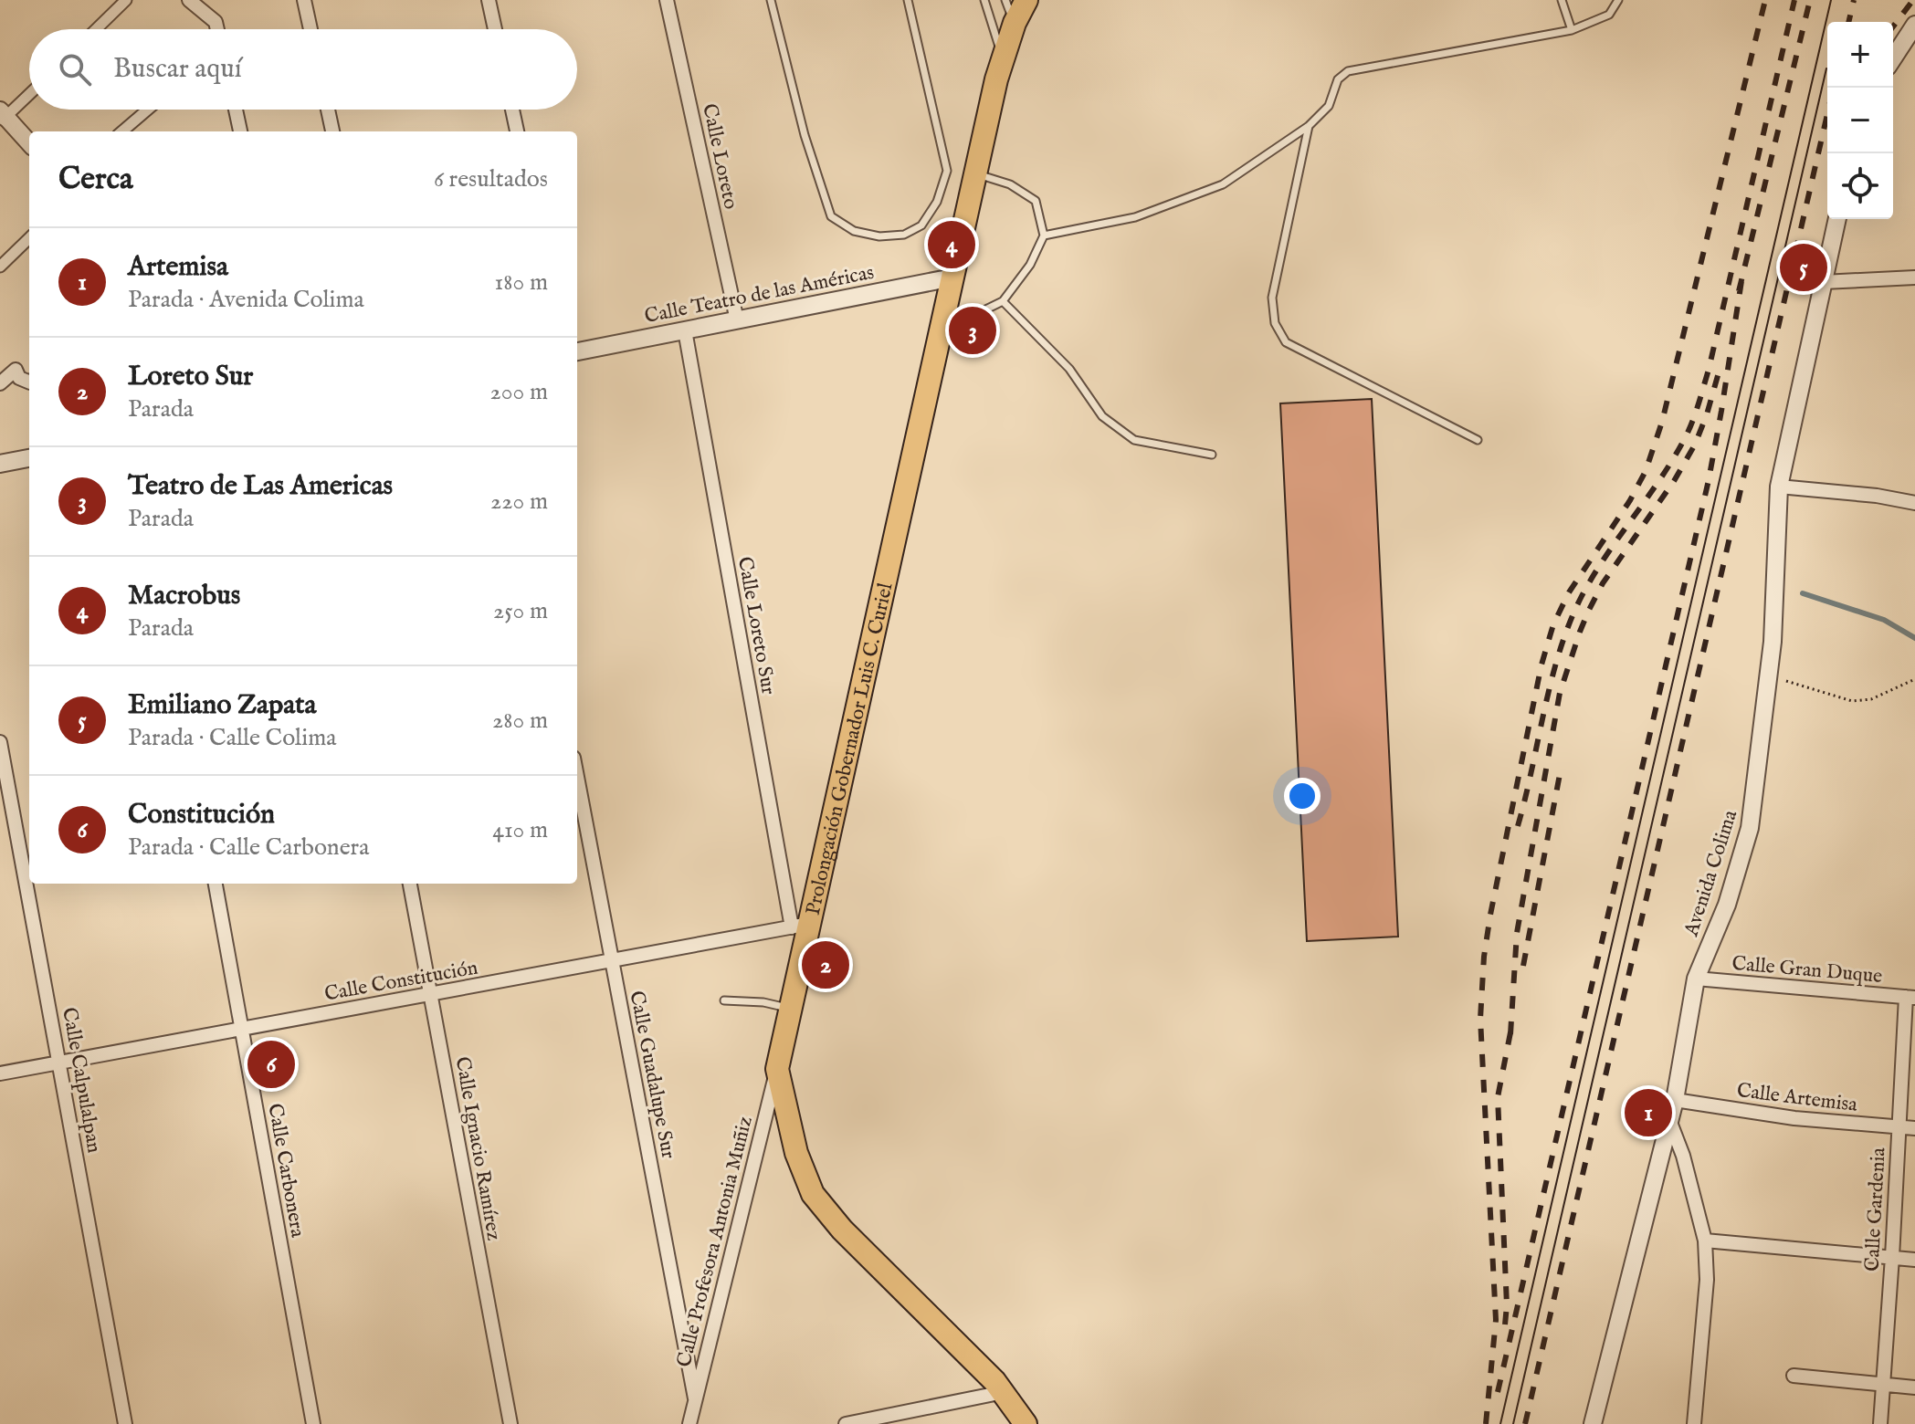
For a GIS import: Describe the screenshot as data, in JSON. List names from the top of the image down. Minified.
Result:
{"streets":{"main road":["Prolongación Gobernador Luis C. Curiel"],"street":["Calle Loreto","Calle Teatro de las Américas","Calle Loreto Sur","Avenida Colima","Calle Gran Duque","Calle Constitución","Calle Guadalupe Sur","Calle Calpulalpan","Calle Artemisa","Calle Ignacio Ramírez","Calle Carbonera","Calle Gardenia","Calle Profesora Antonia Muñiz"]},"crossings":[["Calle Loreto","Calle Teatro de las Américas"],["Calle Teatro de las Américas","Calle Loreto Sur"],["Calle Teatro de las Américas","Prolongación Gobernador Luis C. Curiel"],["Calle Loreto Sur","Prolongación Gobernador Luis C. Curiel"],["Calle Loreto Sur","Calle Constitución"],["Prolongación Gobernador Luis C. Curiel","Calle Constitución"],["Prolongación Gobernador Luis C. Curiel","Calle Profesora Antonia Muñiz"],["Avenida Colima","Calle Gran Duque"],["Avenida Colima","Calle Artemisa"],["Calle Gran Duque","Calle Gardenia"],["Calle Constitución","Calle Guadalupe Sur"],["Calle Constitución","Calle Calpulalpan"],["Calle Constitución","Calle Ignacio Ramírez"],["Calle Constitución","Calle Carbonera"],["Calle Guadalupe Sur","Calle Profesora Antonia Muñiz"],["Calle Artemisa","Calle Gardenia"]],"page":{"map_buttons":["+","−"],"search":"Buscar aquí","heading":["Cerca","6 resultados"],"pins":["4","5","3","2","6","1"],"list":[{"mark":"1","name":"Artemisa","note":"Parada · Avenida Colima","value":"180 m"},{"mark":"2","name":"Loreto Sur","note":"Parada","value":"200 m"},{"mark":"3","name":"Teatro de Las Americas","note":"Parada","value":"220 m"},{"mark":"4","name":"Macrobus","note":"Parada","value":"250 m"},{"mark":"5","name":"Emiliano Zapata","note":"Parada · Calle Colima","value":"280 m"},{"mark":"6","name":"Constitución","note":"Parada · Calle Carbonera","value":"410 m"}]}}
